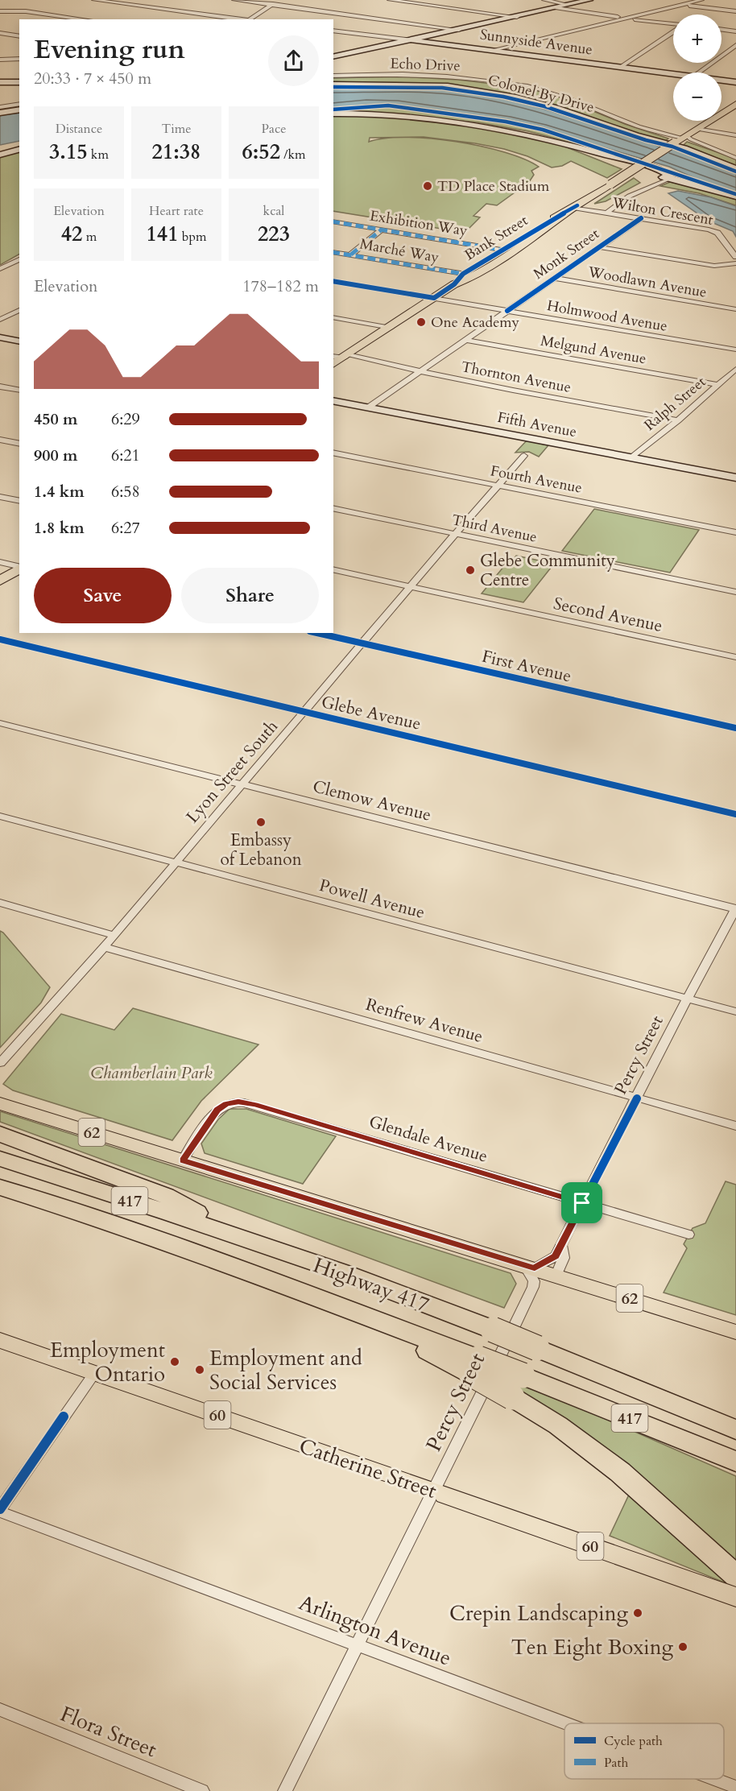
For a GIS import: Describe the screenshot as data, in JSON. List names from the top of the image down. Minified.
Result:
{"streets":{"highway":["417","Highway 417"],"main road":["Bank Street","62","60","Catherine Street"],"street":["Sunnyside Avenue","Echo Drive","Colonel By Drive","Wilton Crescent","Exhibition Way","Marché Way","Monk Street","Woodlawn Avenue","Holmwood Avenue","Melgund Avenue","Thornton Avenue","Ralph Street","Fifth Avenue","Fourth Avenue","Third Avenue","Second Avenue","First Avenue","Glebe Avenue","Lyon Street South","Clemow Avenue","Powell Avenue","Renfrew Avenue","Percy Street","Glendale Avenue","Arlington Avenue","Flora Street"]},"crossings":[["Echo Drive","Bank Street"],["Wilton Crescent","Bank Street"],["Wilton Crescent","Monk Street"],["Exhibition Way","Bank Street"],["Bank Street","Marché Way"],["Bank Street","Holmwood Avenue"],["Bank Street","Thornton Avenue"],["Monk Street","Woodlawn Avenue"],["Monk Street","Holmwood Avenue"],["Monk Street","Melgund Avenue"],["Monk Street","Thornton Avenue"],["Monk Street","Fifth Avenue"],["Melgund Avenue","Ralph Street"],["Thornton Avenue","Ralph Street"],["Ralph Street","Fifth Avenue"],["Fourth Avenue","Lyon Street South"],["Third Avenue","Lyon Street South"],["Second Avenue","Lyon Street South"],["First Avenue","Lyon Street South"],["Glebe Avenue","Lyon Street South"],["Lyon Street South","Clemow Avenue"],["Lyon Street South","Powell Avenue"],["Lyon Street South","Renfrew Avenue"],["Clemow Avenue","Percy Street"],["Powell Avenue","Percy Street"],["Renfrew Avenue","Percy Street"],["Percy Street","62"],["Percy Street","Glendale Avenue"],["Percy Street","Catherine Street"],["Percy Street","Arlington Avenue"],["62","Glendale Avenue"]],"parks":["Chamberlain Park"],"places":["TD Place Stadium","One Academy","Glebe Community Centre","Embassy of Lebanon","Employment Ontario","Employment and Social Services","Crepin Landscaping","Ten Eight Boxing"],"legend":["Cycle path","Path"],"page":{"map_buttons":["+","−"],"heading":["Evening run","20:33 · 7 × 450 m"],"stats":[["Distance","3.15 km"],["Time","21:38"],["Pace","6:52 /km"],["Elevation","42 m"],["Heart rate","141 bpm"],["kcal","223"]],"chart":["Elevation","178–182 m"],"list":[{"name":"450 m","note":"6:29"},{"name":"900 m","note":"6:21"},{"name":"1.4 km","note":"6:58"},{"name":"1.8 km","note":"6:27"}],"buttons":["Save","Share"]}}
